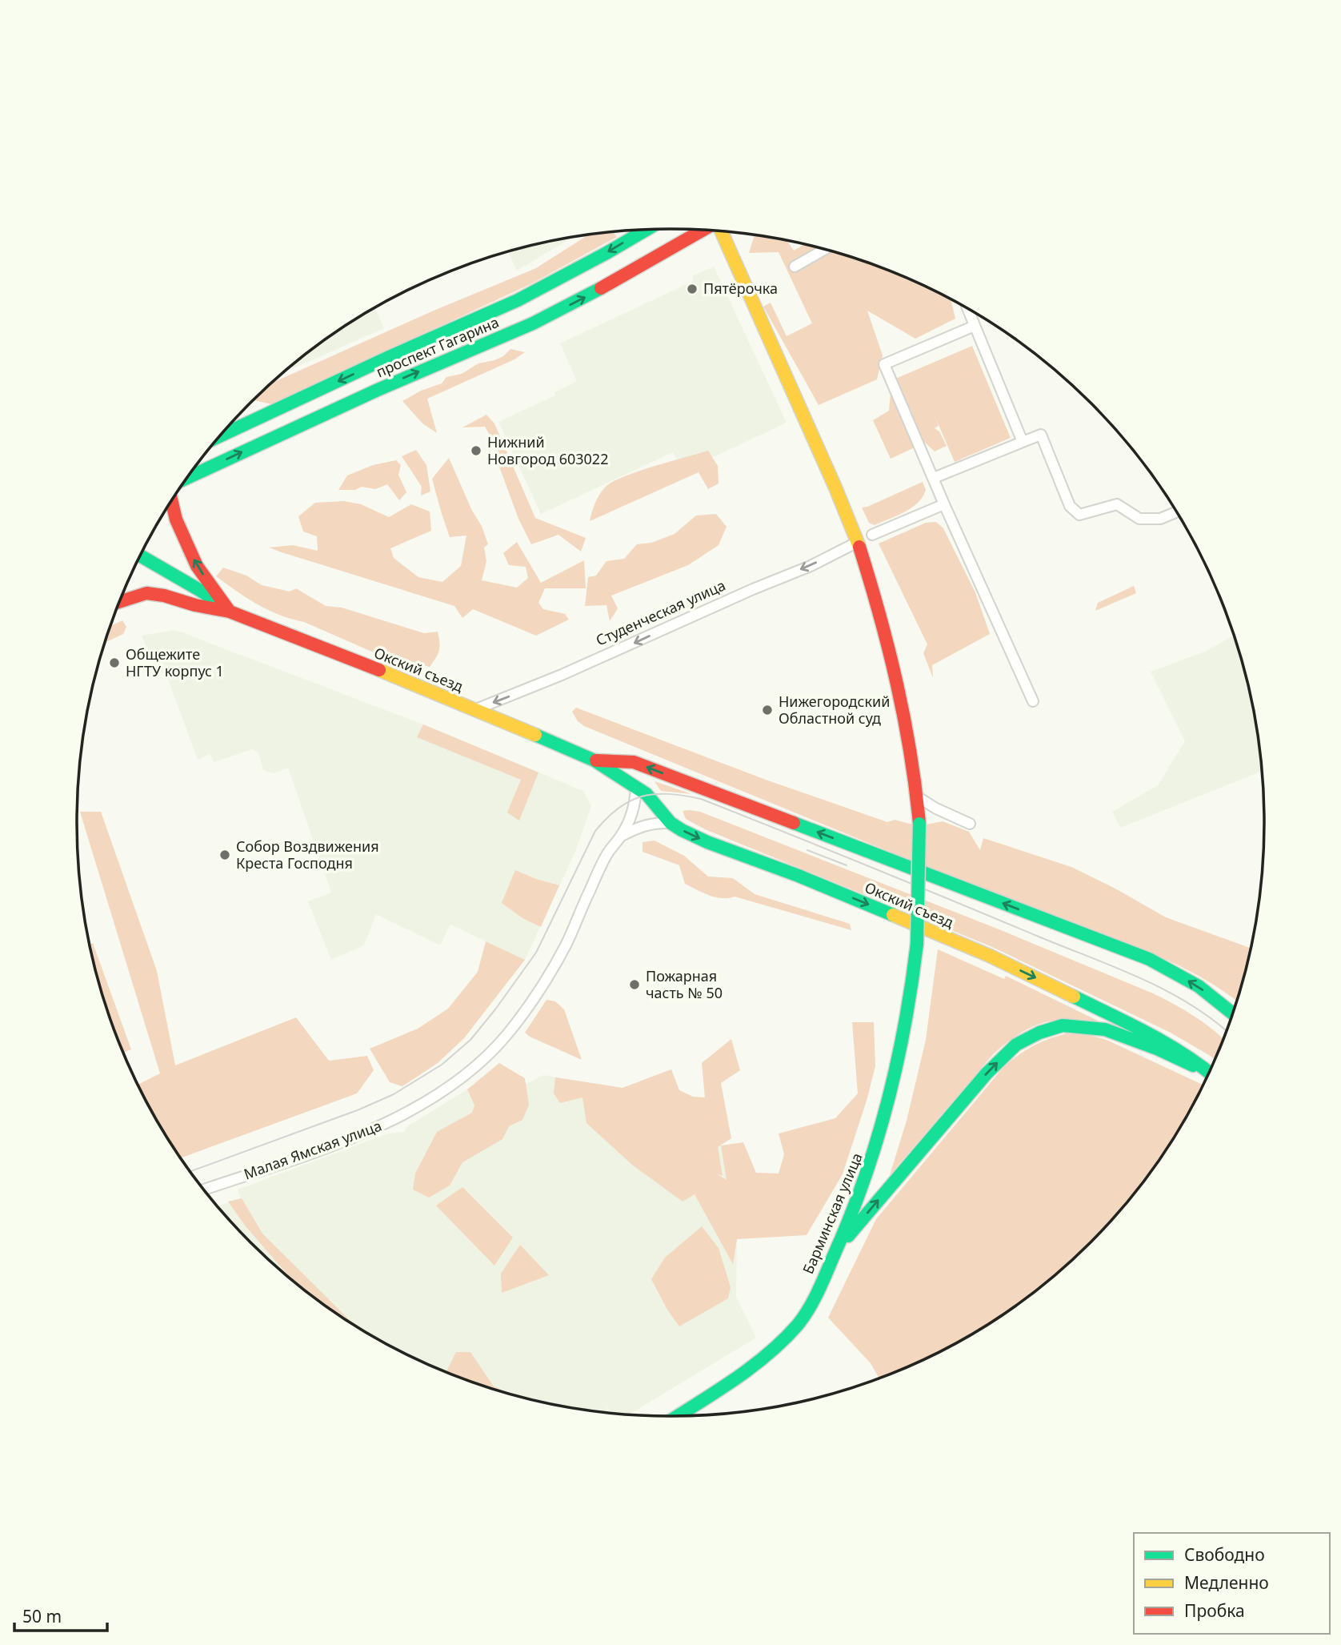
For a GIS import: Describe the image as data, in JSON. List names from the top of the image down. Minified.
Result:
{"streets":{"main road":["проспект Гагарина","Окский съезд","Барминская улица"],"street":["Студенческая улица","Малая Ямская улица"]},"crossings":[["Студенческая улица","Окский съезд"],["Окский съезд","Малая Ямская улица"]],"one_way":["Студенческая улица"],"places":["Пятёрочка","Нижний Новгород 603022","Общежите НГТУ корпус 1","Нижегородский Областной суд","Собор Воздвижения Креста Господня","Пожарная часть № 50"],"legend":["Свободно","Медленно","Пробка"],"scale_bar":"50 m"}
